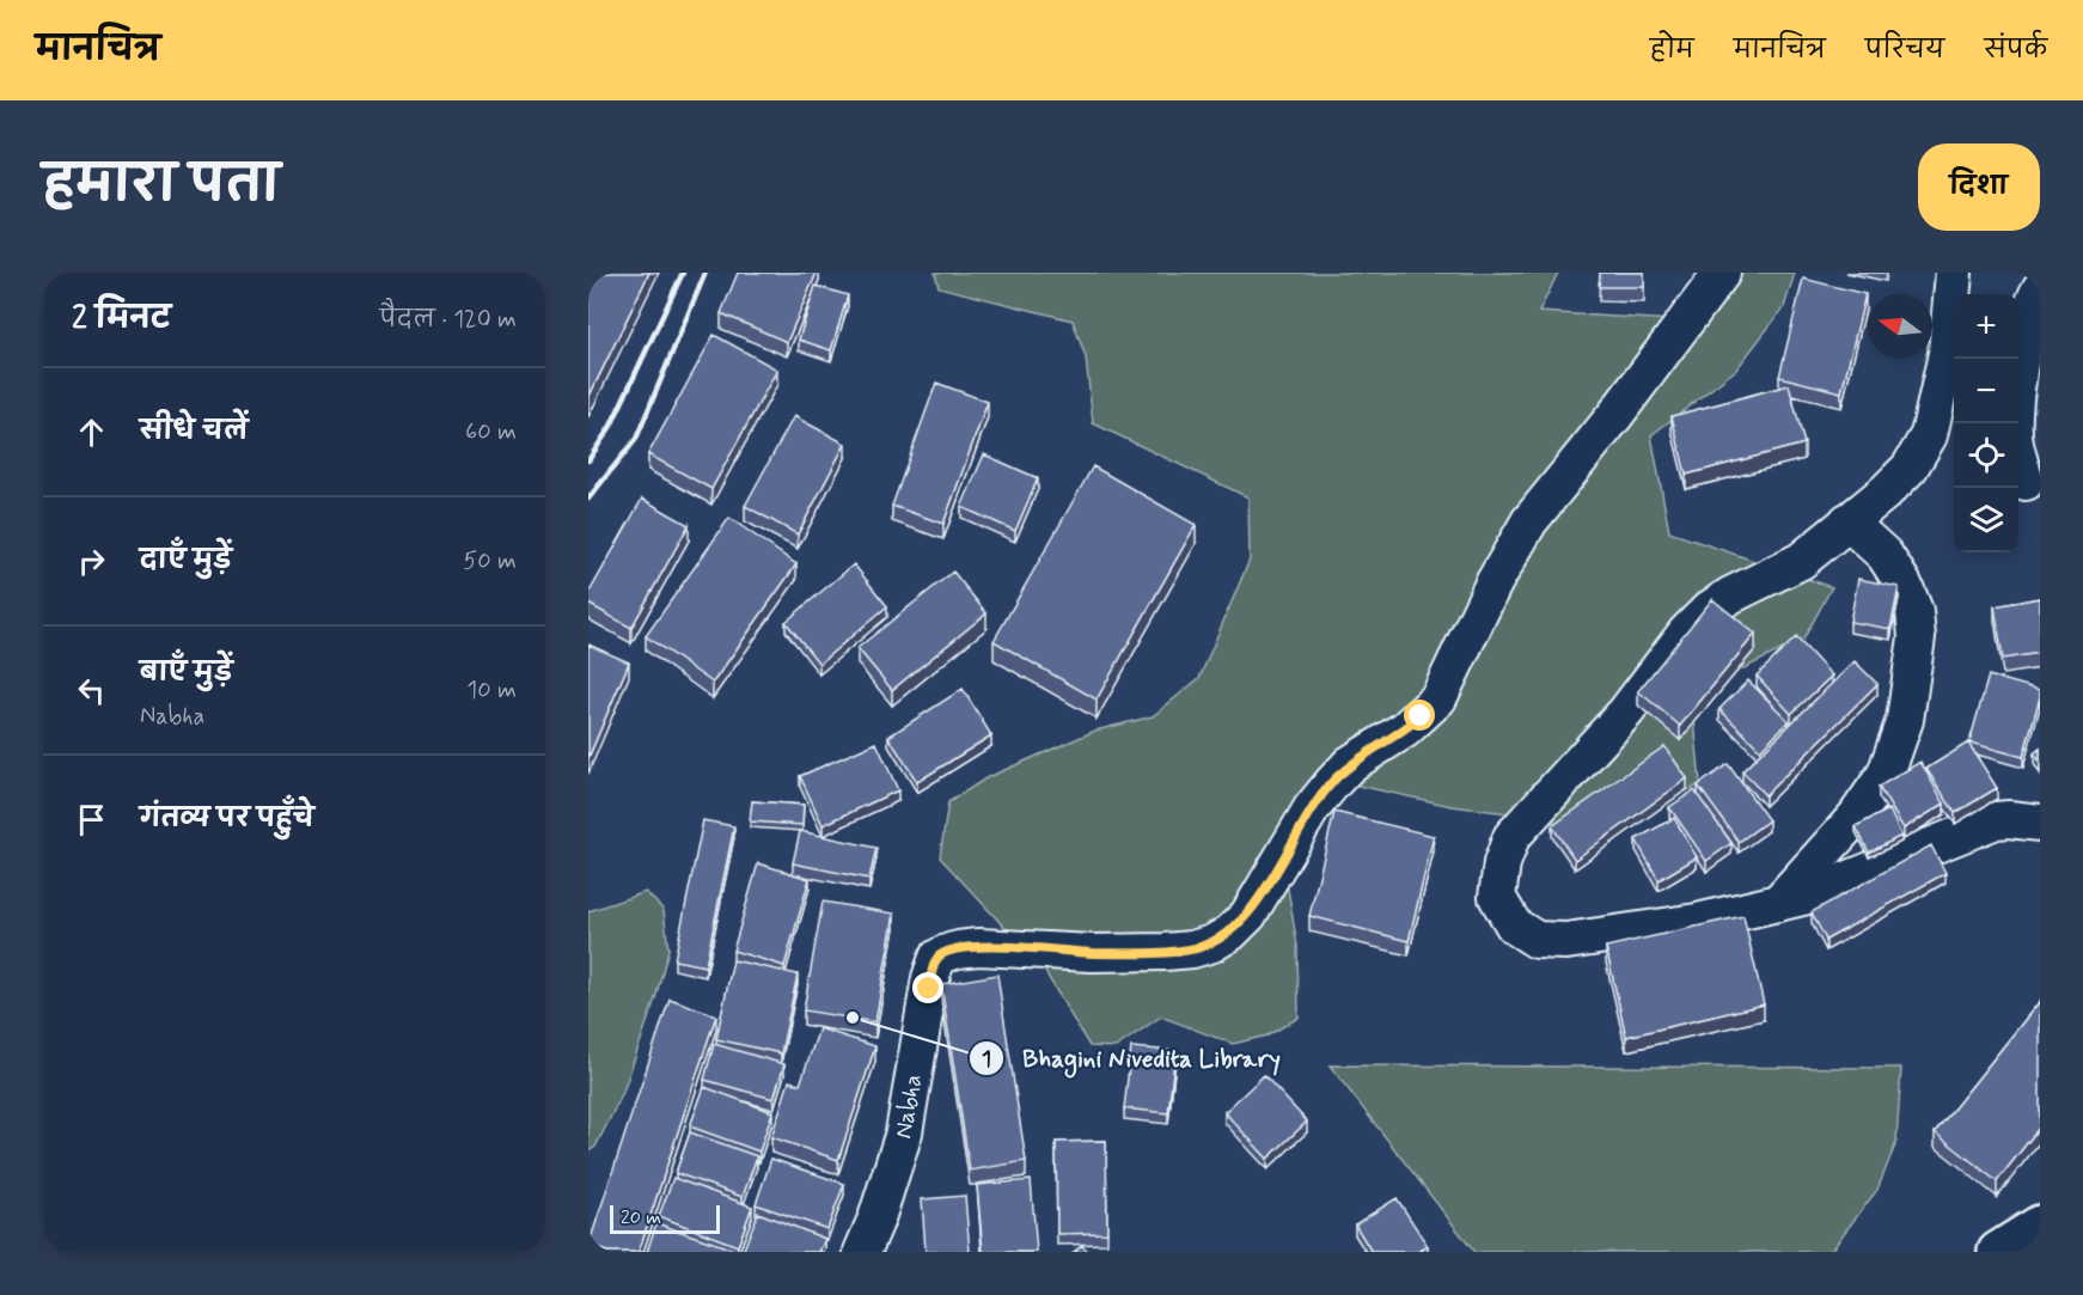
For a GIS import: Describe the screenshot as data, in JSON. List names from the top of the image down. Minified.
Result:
{"streets":{"street":["Nabha"]},"places":["Bhagini Nivedita Library"],"scale_bar":"20 m","north":"left","page":{"header":"मानचित्र","nav":["होम","मानचित्र","परिचय","संपर्क"],"title":"हमारा पता","buttons":"दिशा","heading":["2 मिनट","पैदल · 120 m"],"map_buttons":["+","−"],"list":[["सीधे चलें","60 m"],["दाएँ मुड़ें","50 m"],["बाएँ मुड़ें","Nabha","10 m"],"गंतव्य पर पहुँचे"],"scale":"20 m"}}
